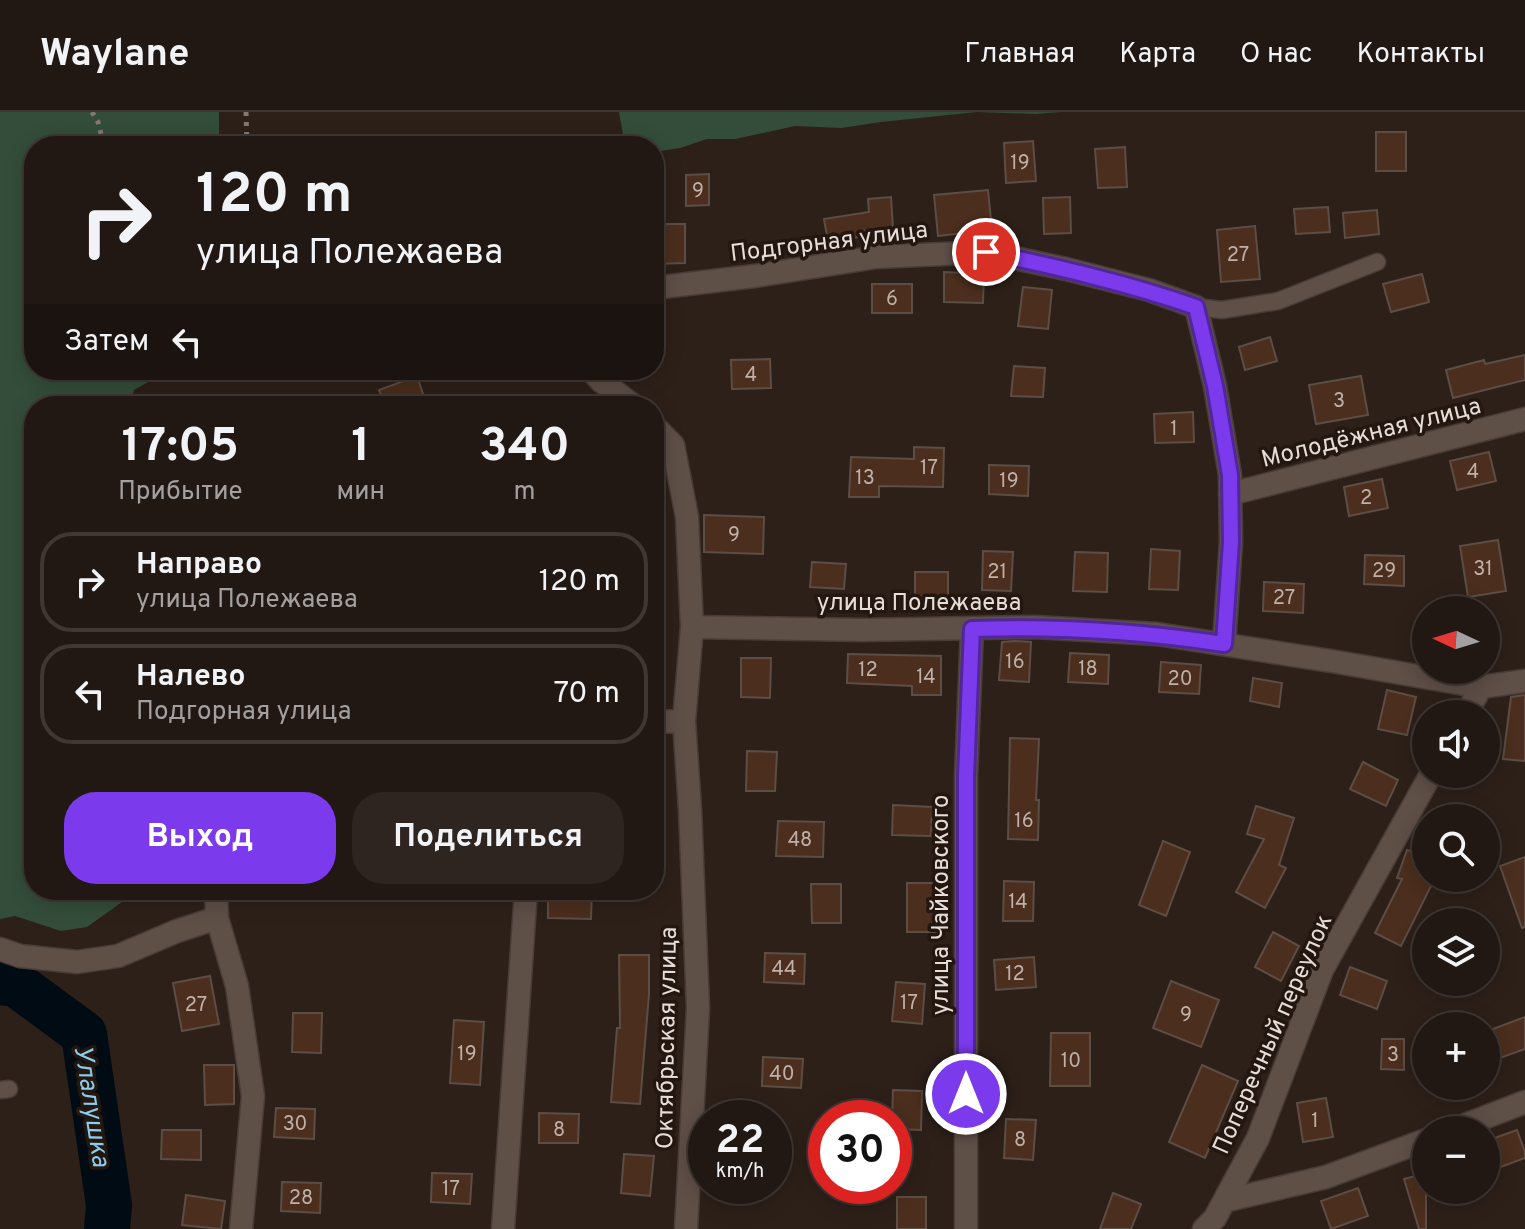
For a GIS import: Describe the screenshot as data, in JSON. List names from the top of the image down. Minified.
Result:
{"streets":{"street":["Подгорная улица","Молодёжная улица","улица Полежаева","улица Чайковского","Поперечный переулок","Октябрьская улица"]},"crossings":[["улица Полежаева","улица Чайковского"],["улица Полежаева","Октябрьская улица"]],"water":["Улалушка"],"house_numbers":["19","9","27","6","4","3","1","17","4","13","19","2","9","31","29","21","27","16","18","12","14","20","16","48","14","44","12","17","27","9","19","3","10","40","1","30","8","8","17","28"],"north":"left","page":{"header":"Waylane","nav":["Главная","Карта","О нас","Контакты"],"turn":["120 m","улица Полежаева"],"then":"Затем","eta":["17:05","Прибытие","1","мин","340","m"],"list":[{"name":"Направо","note":"улица Полежаева","value":"120 m"},{"name":"Налево","note":"Подгорная улица","value":"70 m"}],"map_buttons":["+","−"],"buttons":["Выход","Поделиться"],"speed":"22 km/h","limit":"30"}}
